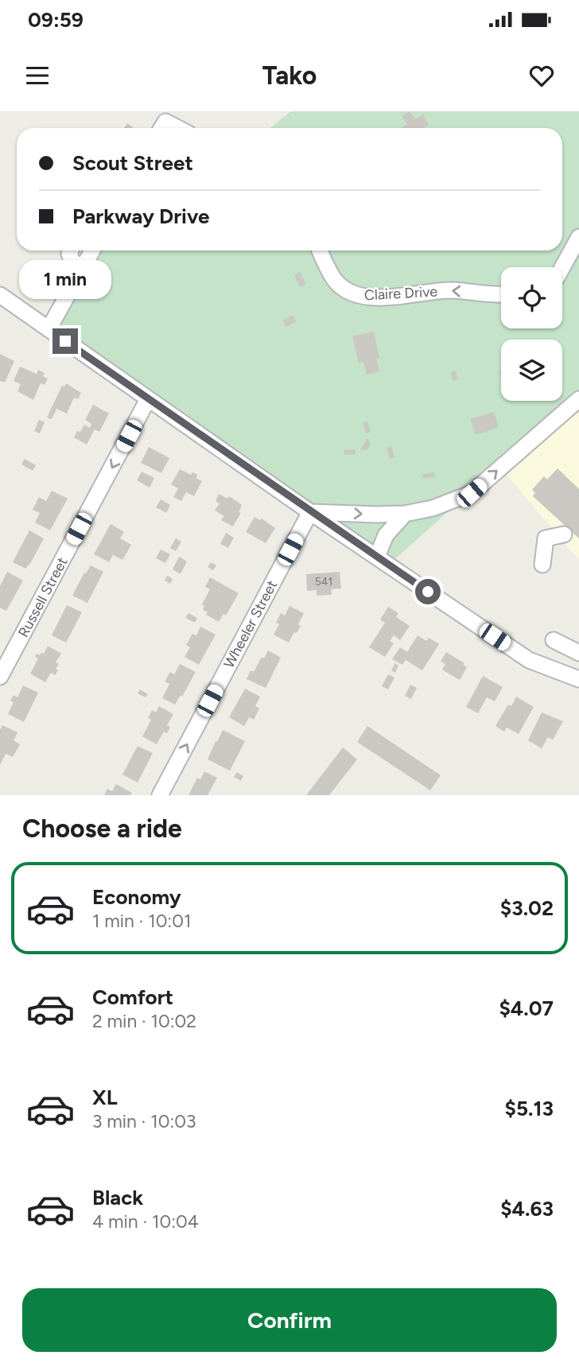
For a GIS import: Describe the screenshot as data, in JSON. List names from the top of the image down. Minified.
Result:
{"streets":{"street":["Claire Drive","Russell Street","Wheeler Street"]},"one_way":["Claire Drive","Russell Street","Wheeler Street"],"house_numbers":["541"],"page":{"status":"09:59","header":"Tako","banner":["Scout Street","Parkway Drive"],"bubble":"1 min","heading":"Choose a ride","list":[{"name":"Economy","note":"1 min · 10:01","value":"$3.02"},{"name":"Comfort","note":"2 min · 10:02","value":"$4.07"},{"name":"XL","note":"3 min · 10:03","value":"$5.13"},{"name":"Black","note":"4 min · 10:04","value":"$4.63"}],"buttons":"Confirm"}}
